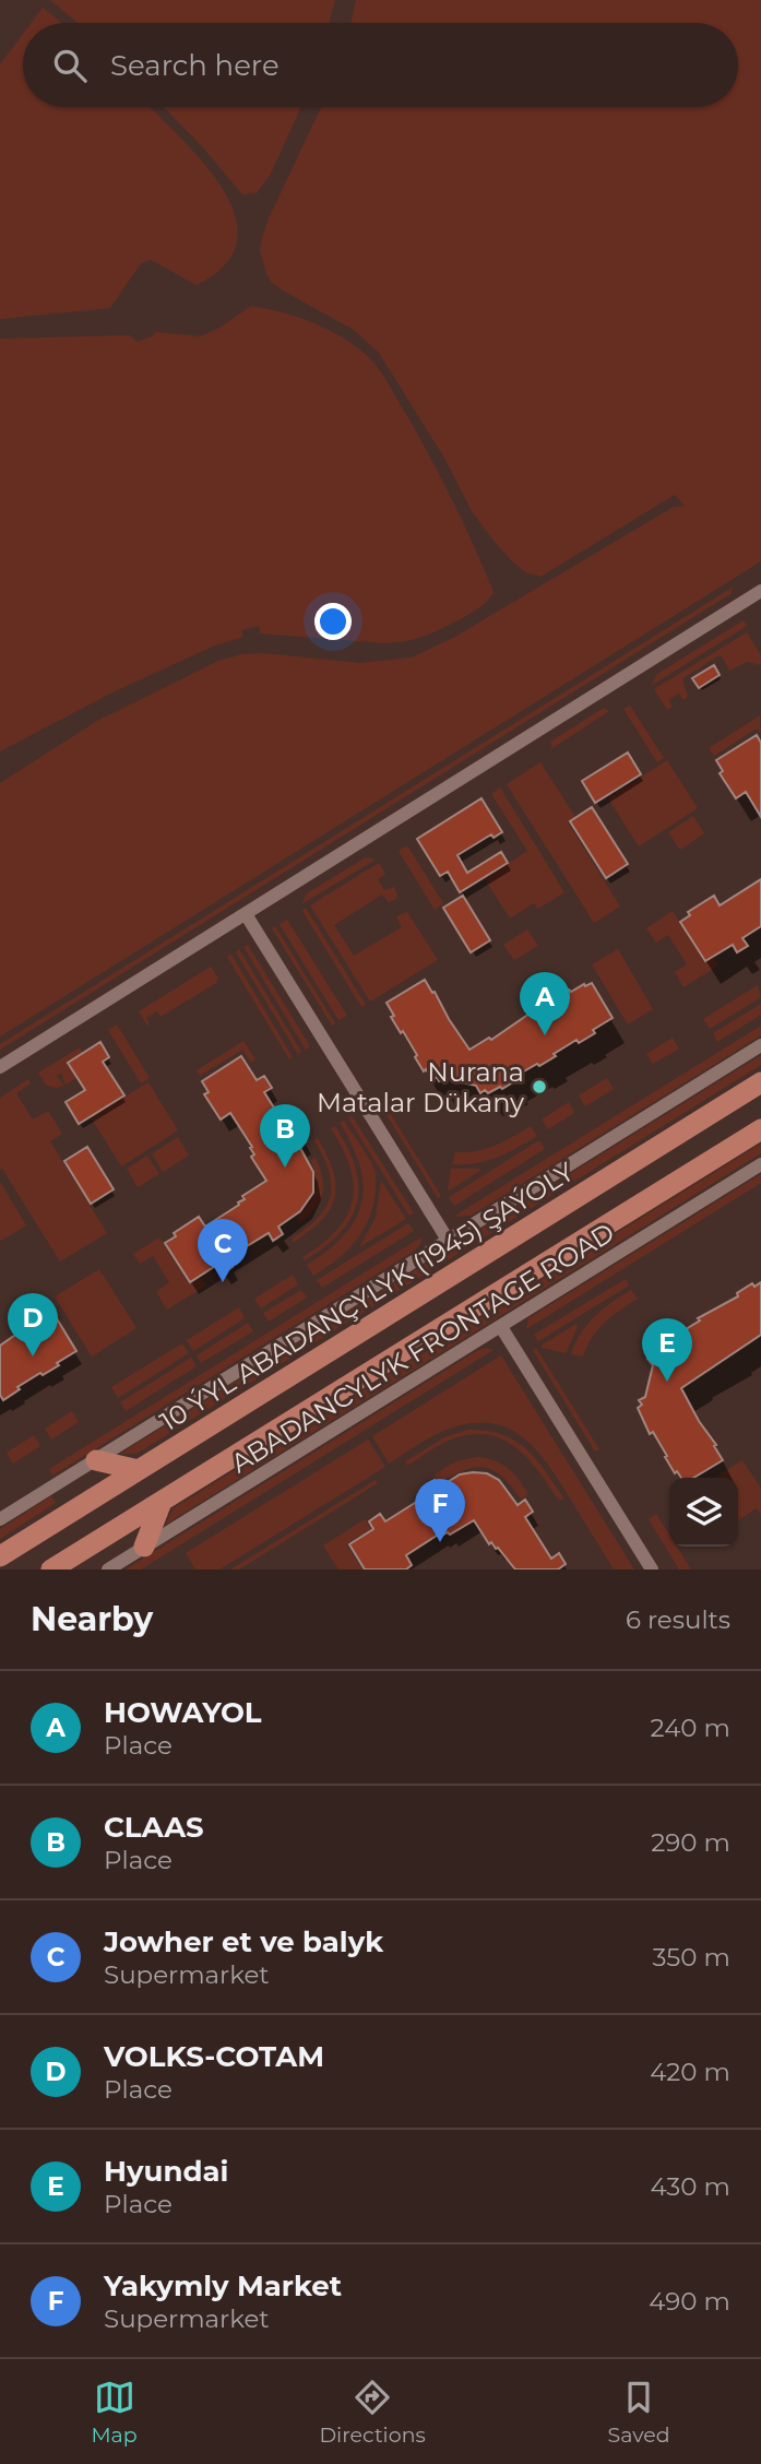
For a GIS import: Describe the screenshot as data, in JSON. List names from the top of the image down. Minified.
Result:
{"streets":{"main road":["10 ÝYL ABADANÇYLYK (1945) ŞAÝOLY"],"street":["ABADANCYLYK FRONTAGE ROAD"]},"places":["Nurana Matalar Dükany"],"page":{"search":"Search here","pins":["A","B","C","D","E","F"],"heading":["Nearby","6 results"],"list":[{"mark":"A","name":"HOWAYOL","note":"Place","value":"240 m"},{"mark":"B","name":"CLAAS","note":"Place","value":"290 m"},{"mark":"C","name":"Jowher et ve balyk","note":"Supermarket","value":"350 m"},{"mark":"D","name":"VOLKS-COTAM","note":"Place","value":"420 m"},{"mark":"E","name":"Hyundai","note":"Place","value":"430 m"},{"mark":"F","name":"Yakymly Market","note":"Supermarket","value":"490 m"}],"nav":["Map","Directions","Saved"]}}
